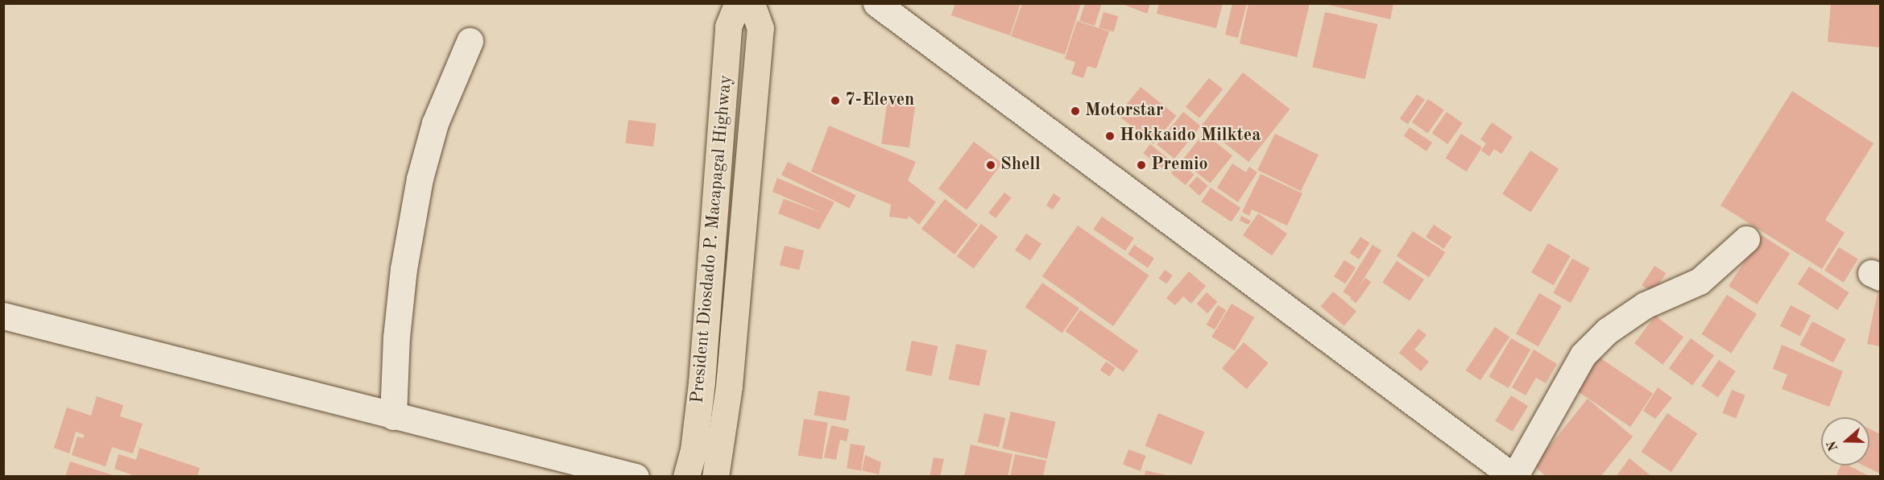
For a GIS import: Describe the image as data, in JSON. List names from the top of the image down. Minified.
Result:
{"streets":{"highway":["President Diosdado P. Macapagal Highway"]},"places":["7-Eleven","Motorstar","Hokkaido Milktea","Shell","Premio"],"north":"left"}
